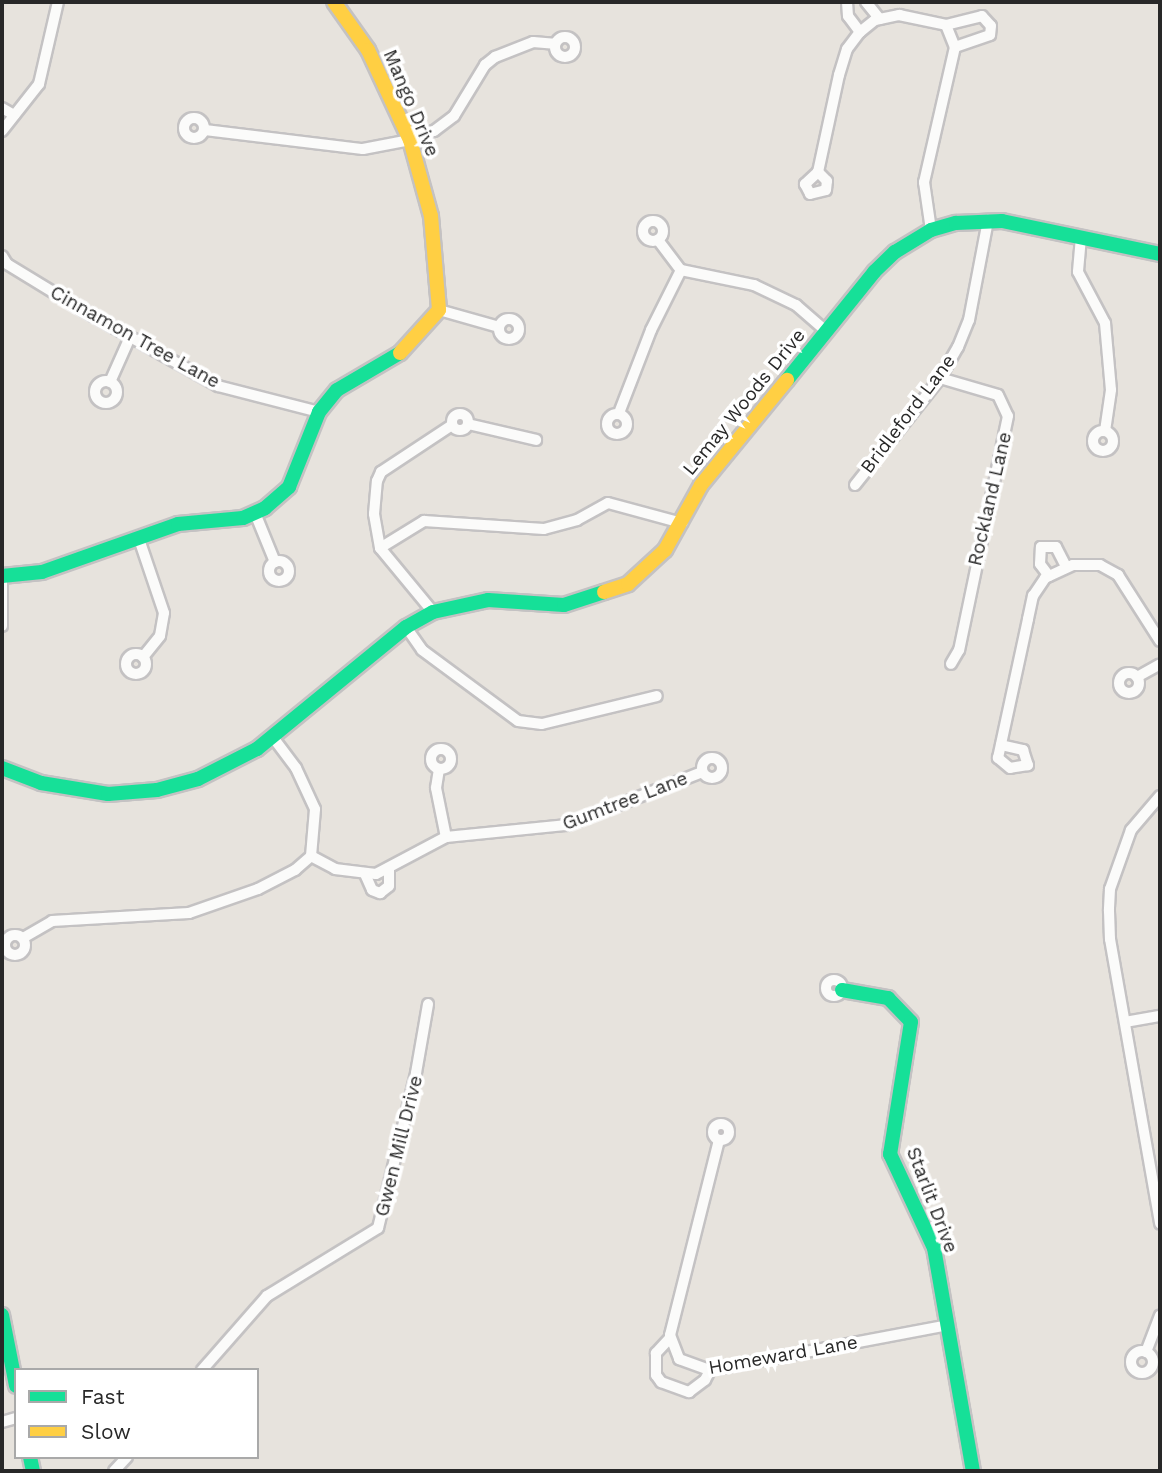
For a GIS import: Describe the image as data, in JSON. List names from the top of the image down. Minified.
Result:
{"streets":{"street":["Mango Drive","Cinnamon Tree Lane","Lemay Woods Drive","Bridleford Lane","Rockland Lane","Gumtree Lane","Gwen Mill Drive","Starlit Drive","Homeward Lane"]},"crossings":[["Lemay Woods Drive","Bridleford Lane"],["Bridleford Lane","Rockland Lane"],["Starlit Drive","Homeward Lane"]],"legend":["Fast","Slow"]}
